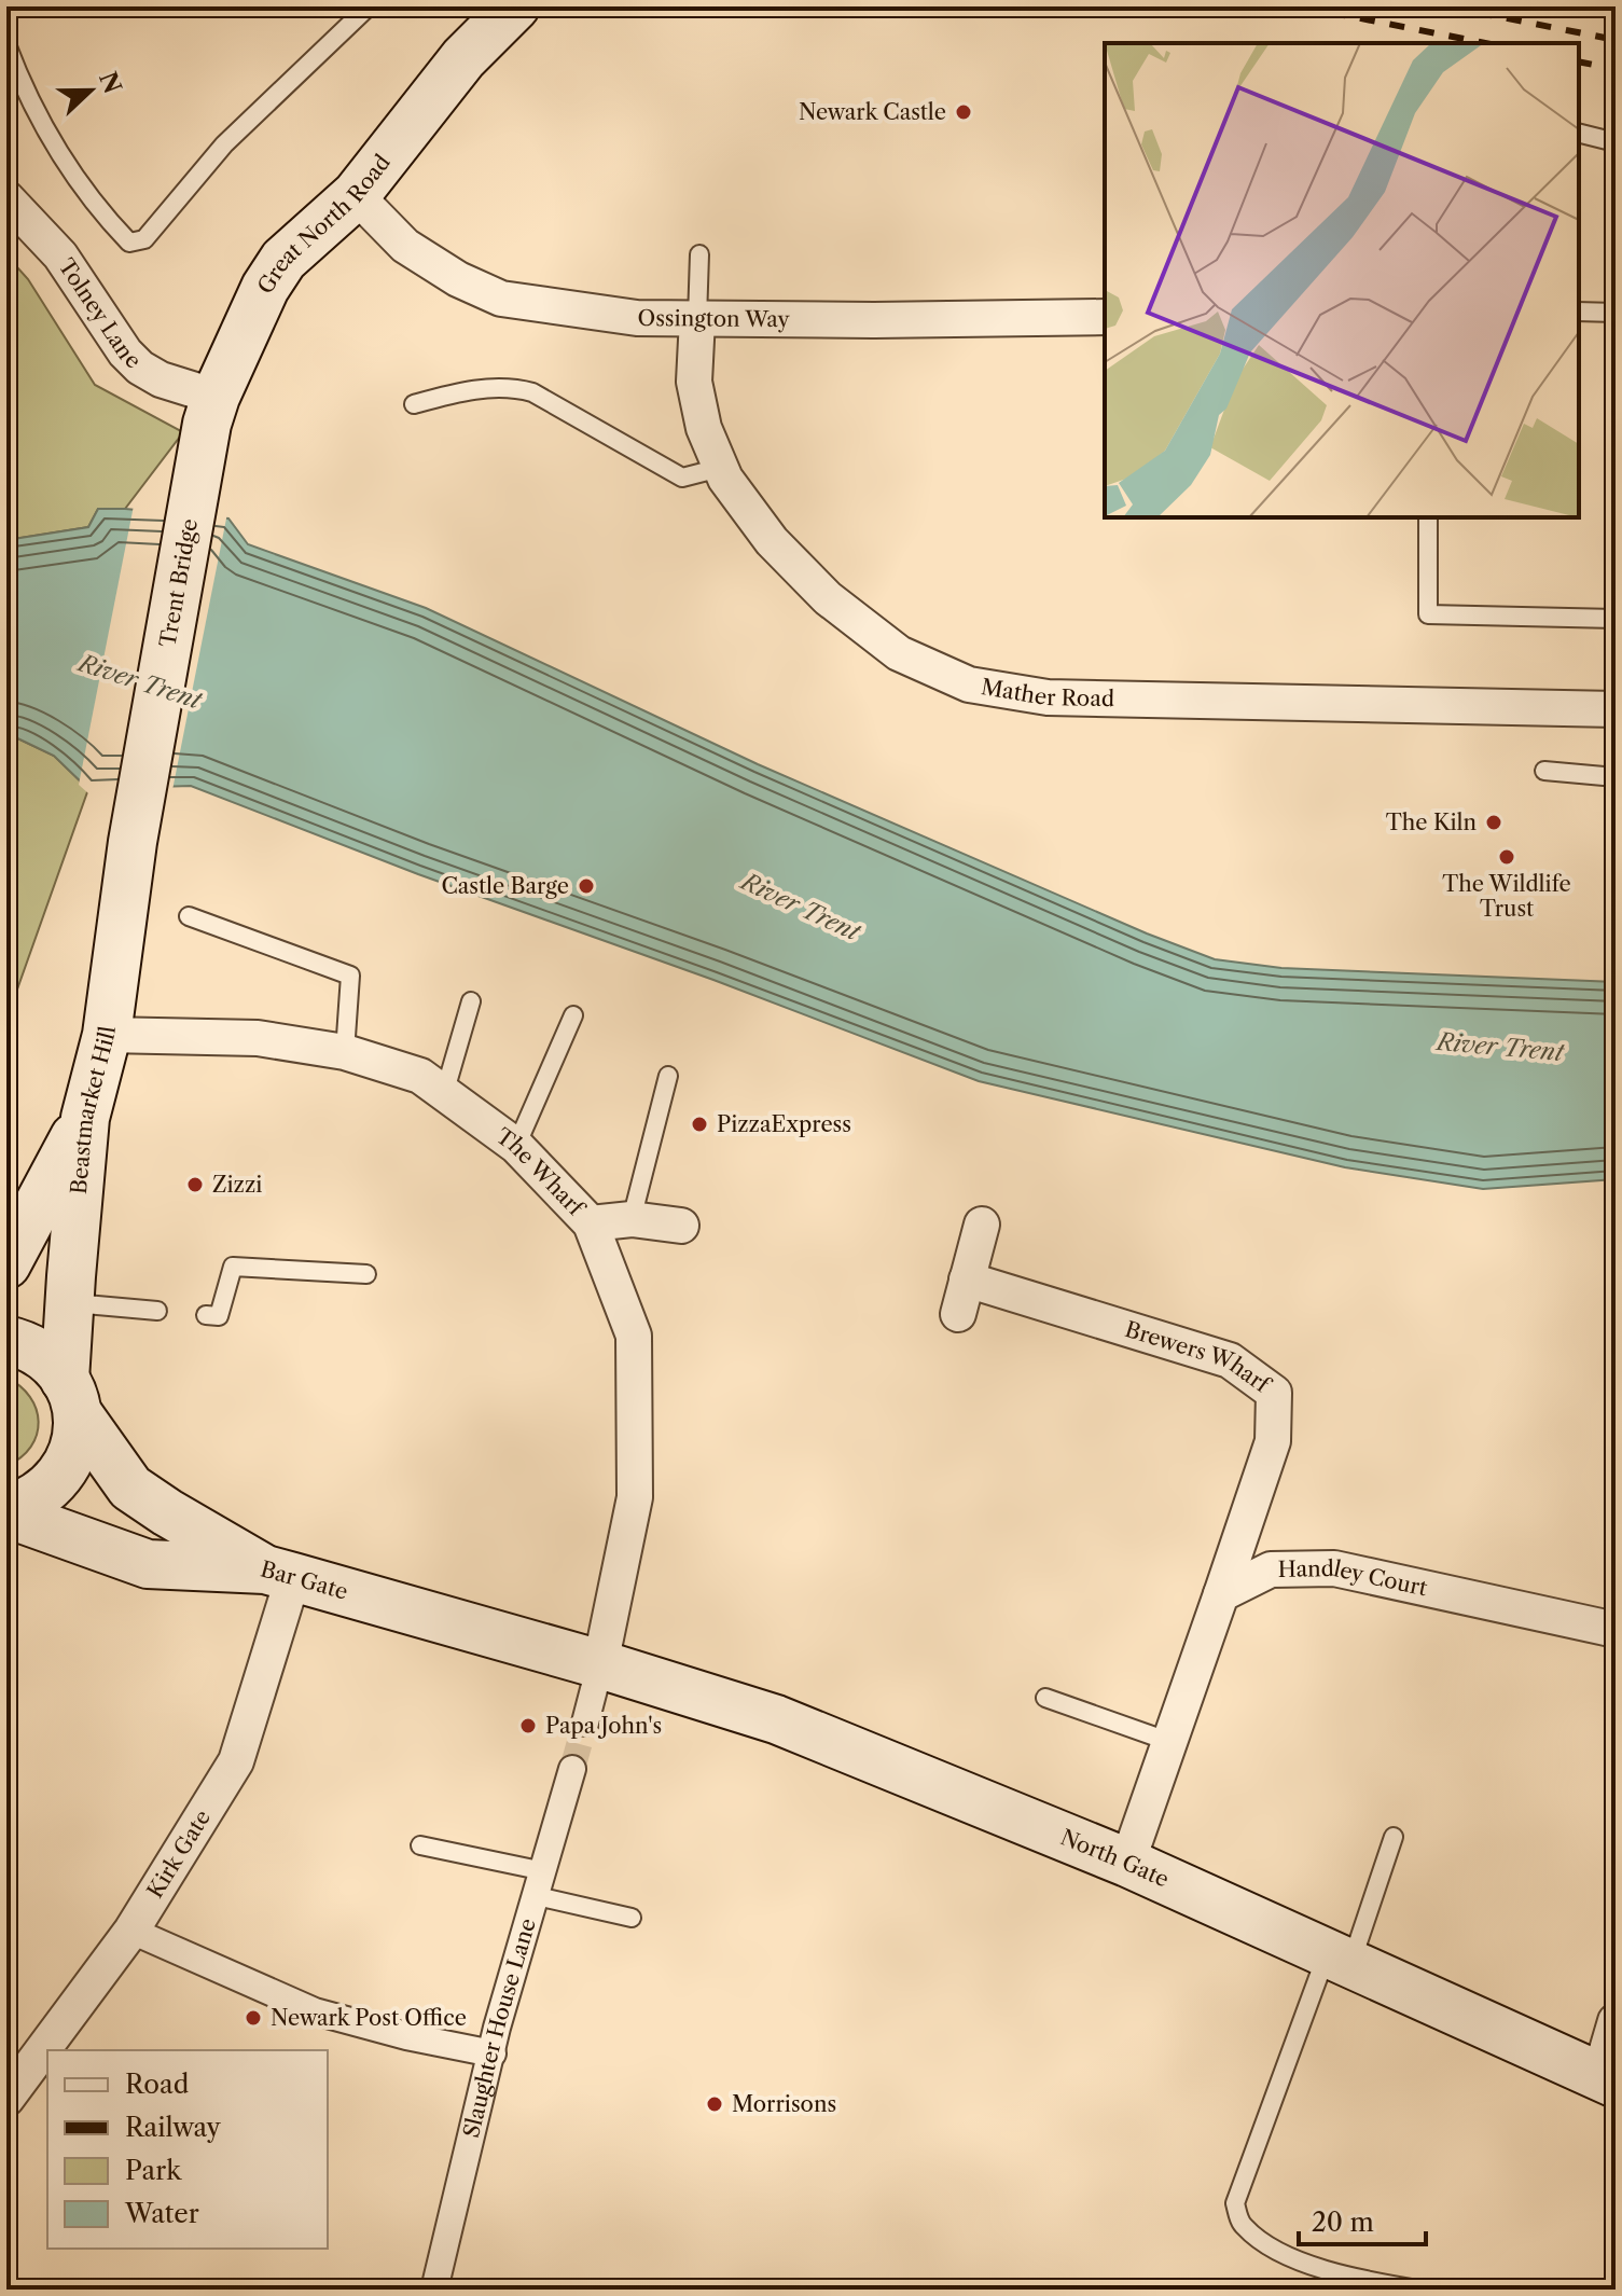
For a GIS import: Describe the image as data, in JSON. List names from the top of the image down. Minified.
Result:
{"streets":{"main road":["Great North Road","Trent Bridge","Beastmarket Hill","Bar Gate","North Gate"],"street":["Tolney Lane","Ossington Way","Mather Road","The Wharf","Brewers Wharf","Handley Court","Kirk Gate","Slaughter House Lane"]},"crossings":[["Great North Road","Tolney Lane"],["Great North Road","Ossington Way"],["Great North Road","Trent Bridge"],["Ossington Way","Mather Road"],["Trent Bridge","Beastmarket Hill"],["Beastmarket Hill","The Wharf"],["Beastmarket Hill","Bar Gate"],["The Wharf","Bar Gate"],["The Wharf","North Gate"],["Brewers Wharf","Handley Court"],["Bar Gate","Kirk Gate"],["Bar Gate","North Gate"]],"water":["River Trent"],"places":["Newark Castle","The Kiln","The Wildlife Trust","Castle Barge","PizzaExpress","Zizzi","Papa John's","Newark Post Office","Morrisons"],"legend":["Road","Railway","Park","Water"],"scale_bar":"20 m","north":"right"}
